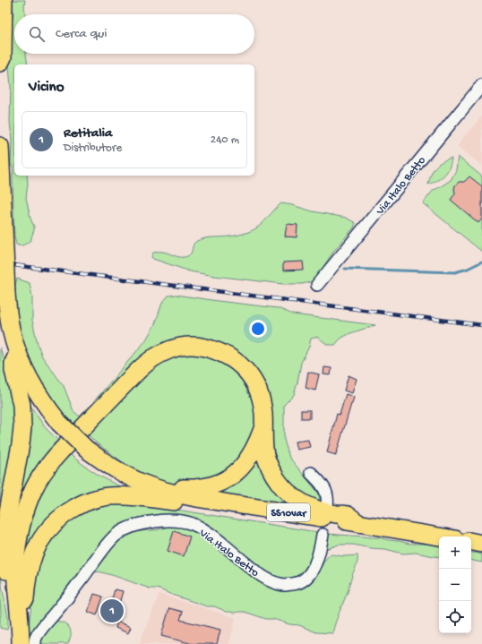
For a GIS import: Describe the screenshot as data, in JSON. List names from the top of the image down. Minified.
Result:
{"streets":{"highway":["SS10var"],"street":["Via Italo Betto"]},"page":{"search":"Cerca qui","heading":"Vicino","list":[{"mark":"1","name":"Retitalia","note":"Distributore","value":"240 m"}],"map_buttons":["+","−"],"pins":"1"}}
